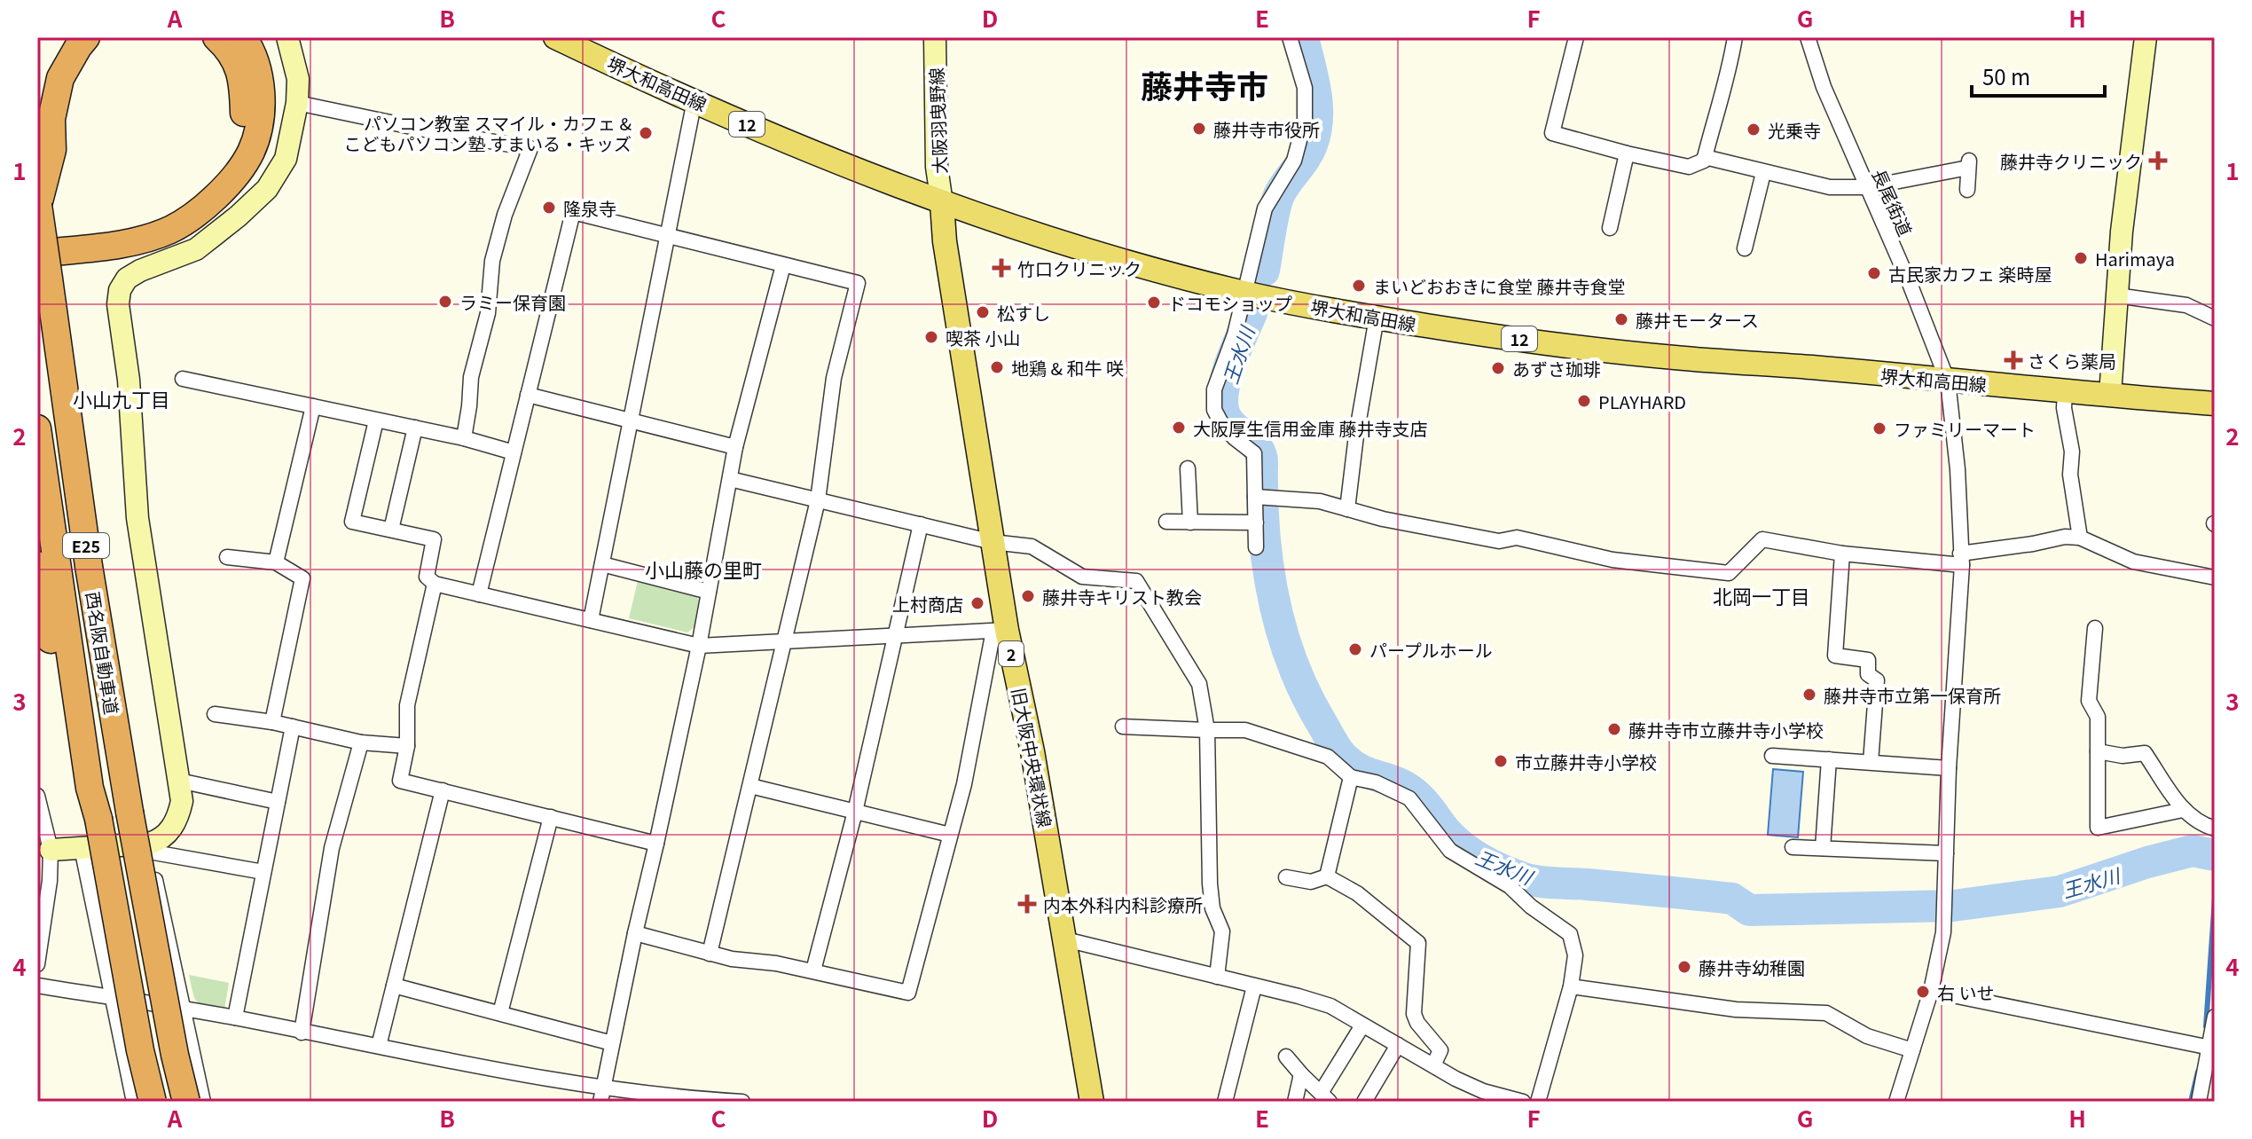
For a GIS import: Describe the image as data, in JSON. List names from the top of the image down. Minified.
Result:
{"streets":{"highway":["E25","西名阪自動車道"],"main road":["堺大和高田線","12","2","旧大阪中央環状線"],"street":["大阪羽曳野線","長尾街道"]},"crossings":[["堺大和高田線","大阪羽曳野線"],["堺大和高田線","長尾街道"],["堺大和高田線","旧大阪中央環状線"],["大阪羽曳野線","旧大阪中央環状線"]],"districts":["藤井寺市","小山九丁目","小山藤の里町","北岡一丁目"],"water":["王水川"],"places":{"other":["藤井寺市役所","光乗寺","パソコン教室 スマイル・カフェ & こどもパソコン塾 すまいる・キッズ","隆泉寺","Harimaya","古民家カフェ 楽時屋","まいどおおきに食堂 藤井寺食堂","ラミー保育園","ドコモショップ","松すし","藤井モータース","喫茶 小山","地鶏 & 和牛 咲","あずさ珈琲","PLAYHARD","大阪厚生信用金庫 藤井寺支店","ファミリーマート","藤井寺キリスト教会","上村商店","パープルホール","藤井寺市立第一保育所","藤井寺市立藤井寺小学校","市立藤井寺小学校","藤井寺幼稚園","右 いせ"],"health":["藤井寺クリニック","竹口クリニック","さくら薬局","内本外科内科診療所"]},"scale_bar":"50 m","grid":{"columns":["A","B","C","D","E","F","G","H"],"rows":["1","2","3","4"]}}
